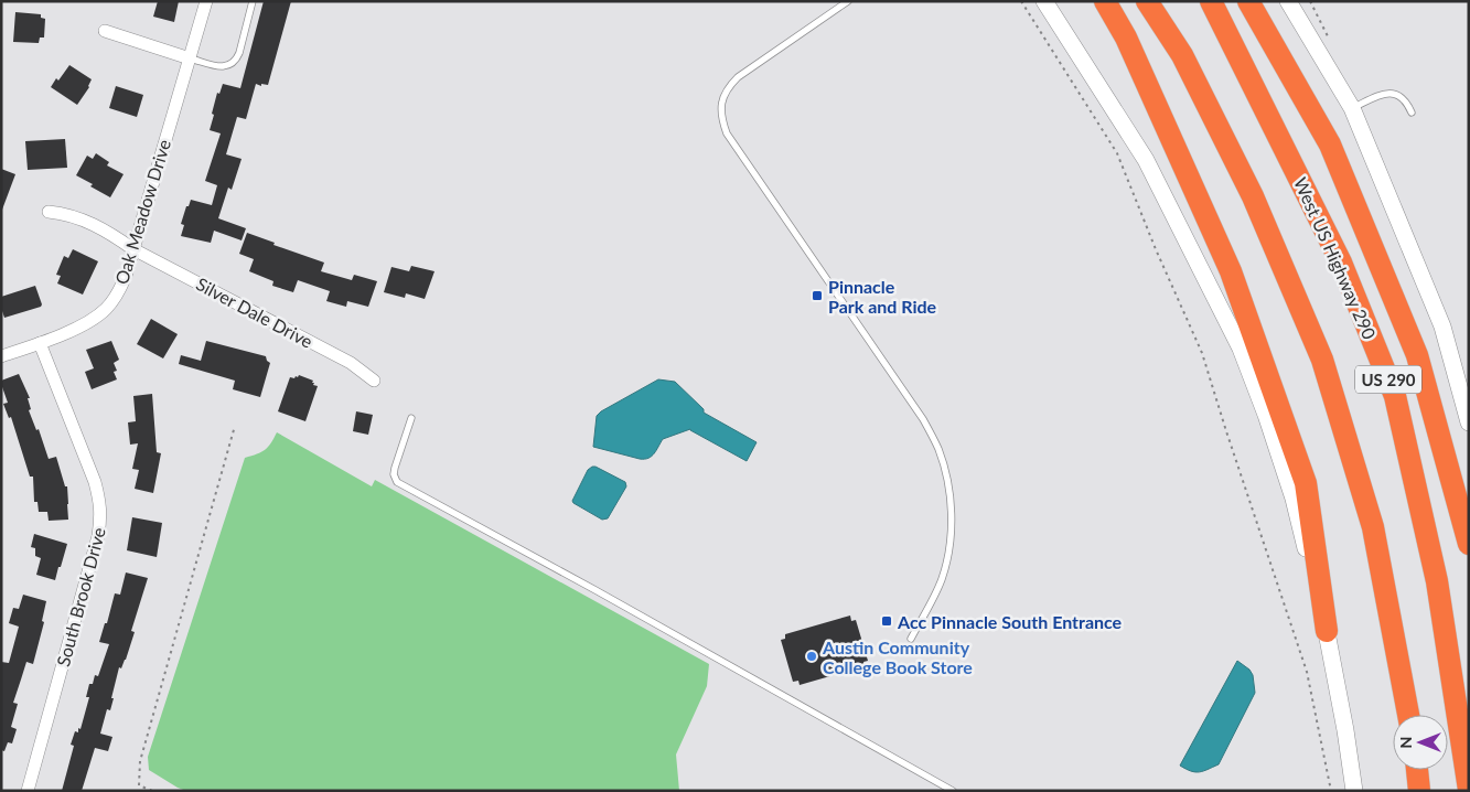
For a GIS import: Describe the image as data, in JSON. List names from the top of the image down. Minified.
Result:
{"streets":{"highway":["West US Highway 290","US 290"],"street":["Oak Meadow Drive","Silver Dale Drive","South Brook Drive"]},"crossings":[["Oak Meadow Drive","Silver Dale Drive"],["Oak Meadow Drive","South Brook Drive"]],"places":{"transit":["Pinnacle Park and Ride","Acc Pinnacle South Entrance"],"other":["Austin Community College Book Store"]},"north":"left"}
